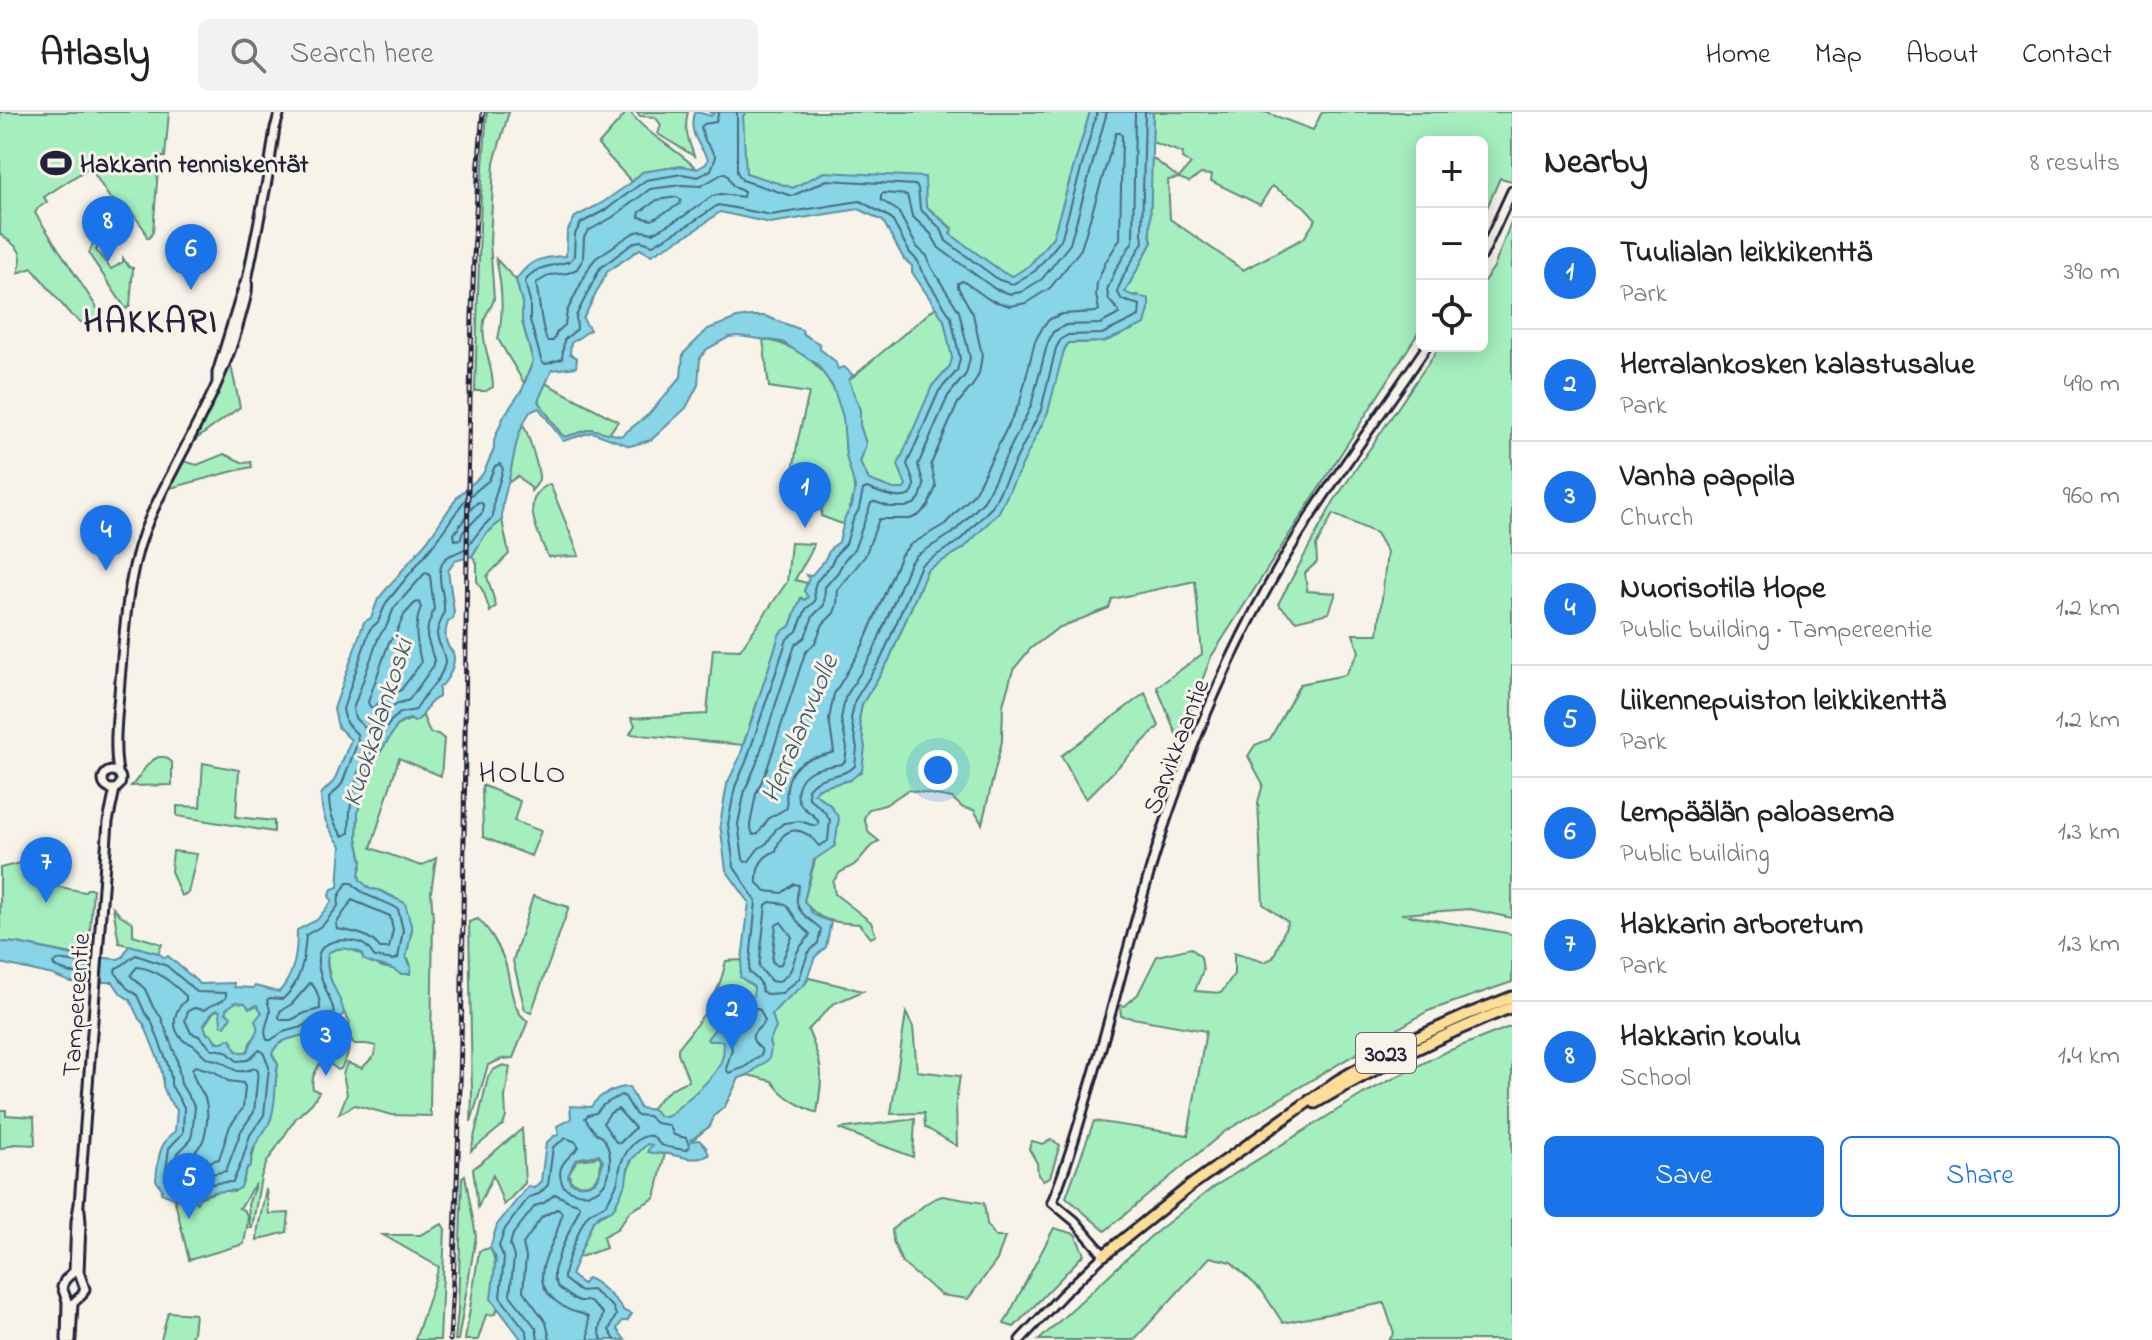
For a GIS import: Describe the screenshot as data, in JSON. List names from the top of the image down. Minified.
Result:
{"streets":{"highway":["3023"],"main road":["Sarvikkaantie","Tampereentie"]},"crossings":[["Sarvikkaantie","3023"]],"districts":["HAKKARI","HOLLO"],"water":["Kuokkalankoski","Herralanvuolle"],"places":{"sports":["Hakkarin tenniskentät"]},"page":{"header":"Atlasly","search":"Search here","nav":["Home","Map","About","Contact"],"heading":["Nearby","8 results"],"map_buttons":["+","−"],"pins":["8","6","1","4","7","2","3","5"],"list":[{"mark":"1","name":"Tuulialan leikkikenttä","note":"Park","value":"390 m"},{"mark":"2","name":"Herralankosken kalastusalue","note":"Park","value":"490 m"},{"mark":"3","name":"Vanha pappila","note":"Church","value":"960 m"},{"mark":"4","name":"Nuorisotila Hope","note":"Public building · Tampereentie","value":"1.2 km"},{"mark":"5","name":"Liikennepuiston leikkikenttä","note":"Park","value":"1.2 km"},{"mark":"6","name":"Lempäälän paloasema","note":"Public building","value":"1.3 km"},{"mark":"7","name":"Hakkarin arboretum","note":"Park","value":"1.3 km"},{"mark":"8","name":"Hakkarin koulu","note":"School","value":"1.4 km"}],"buttons":["Save","Share"]}}
